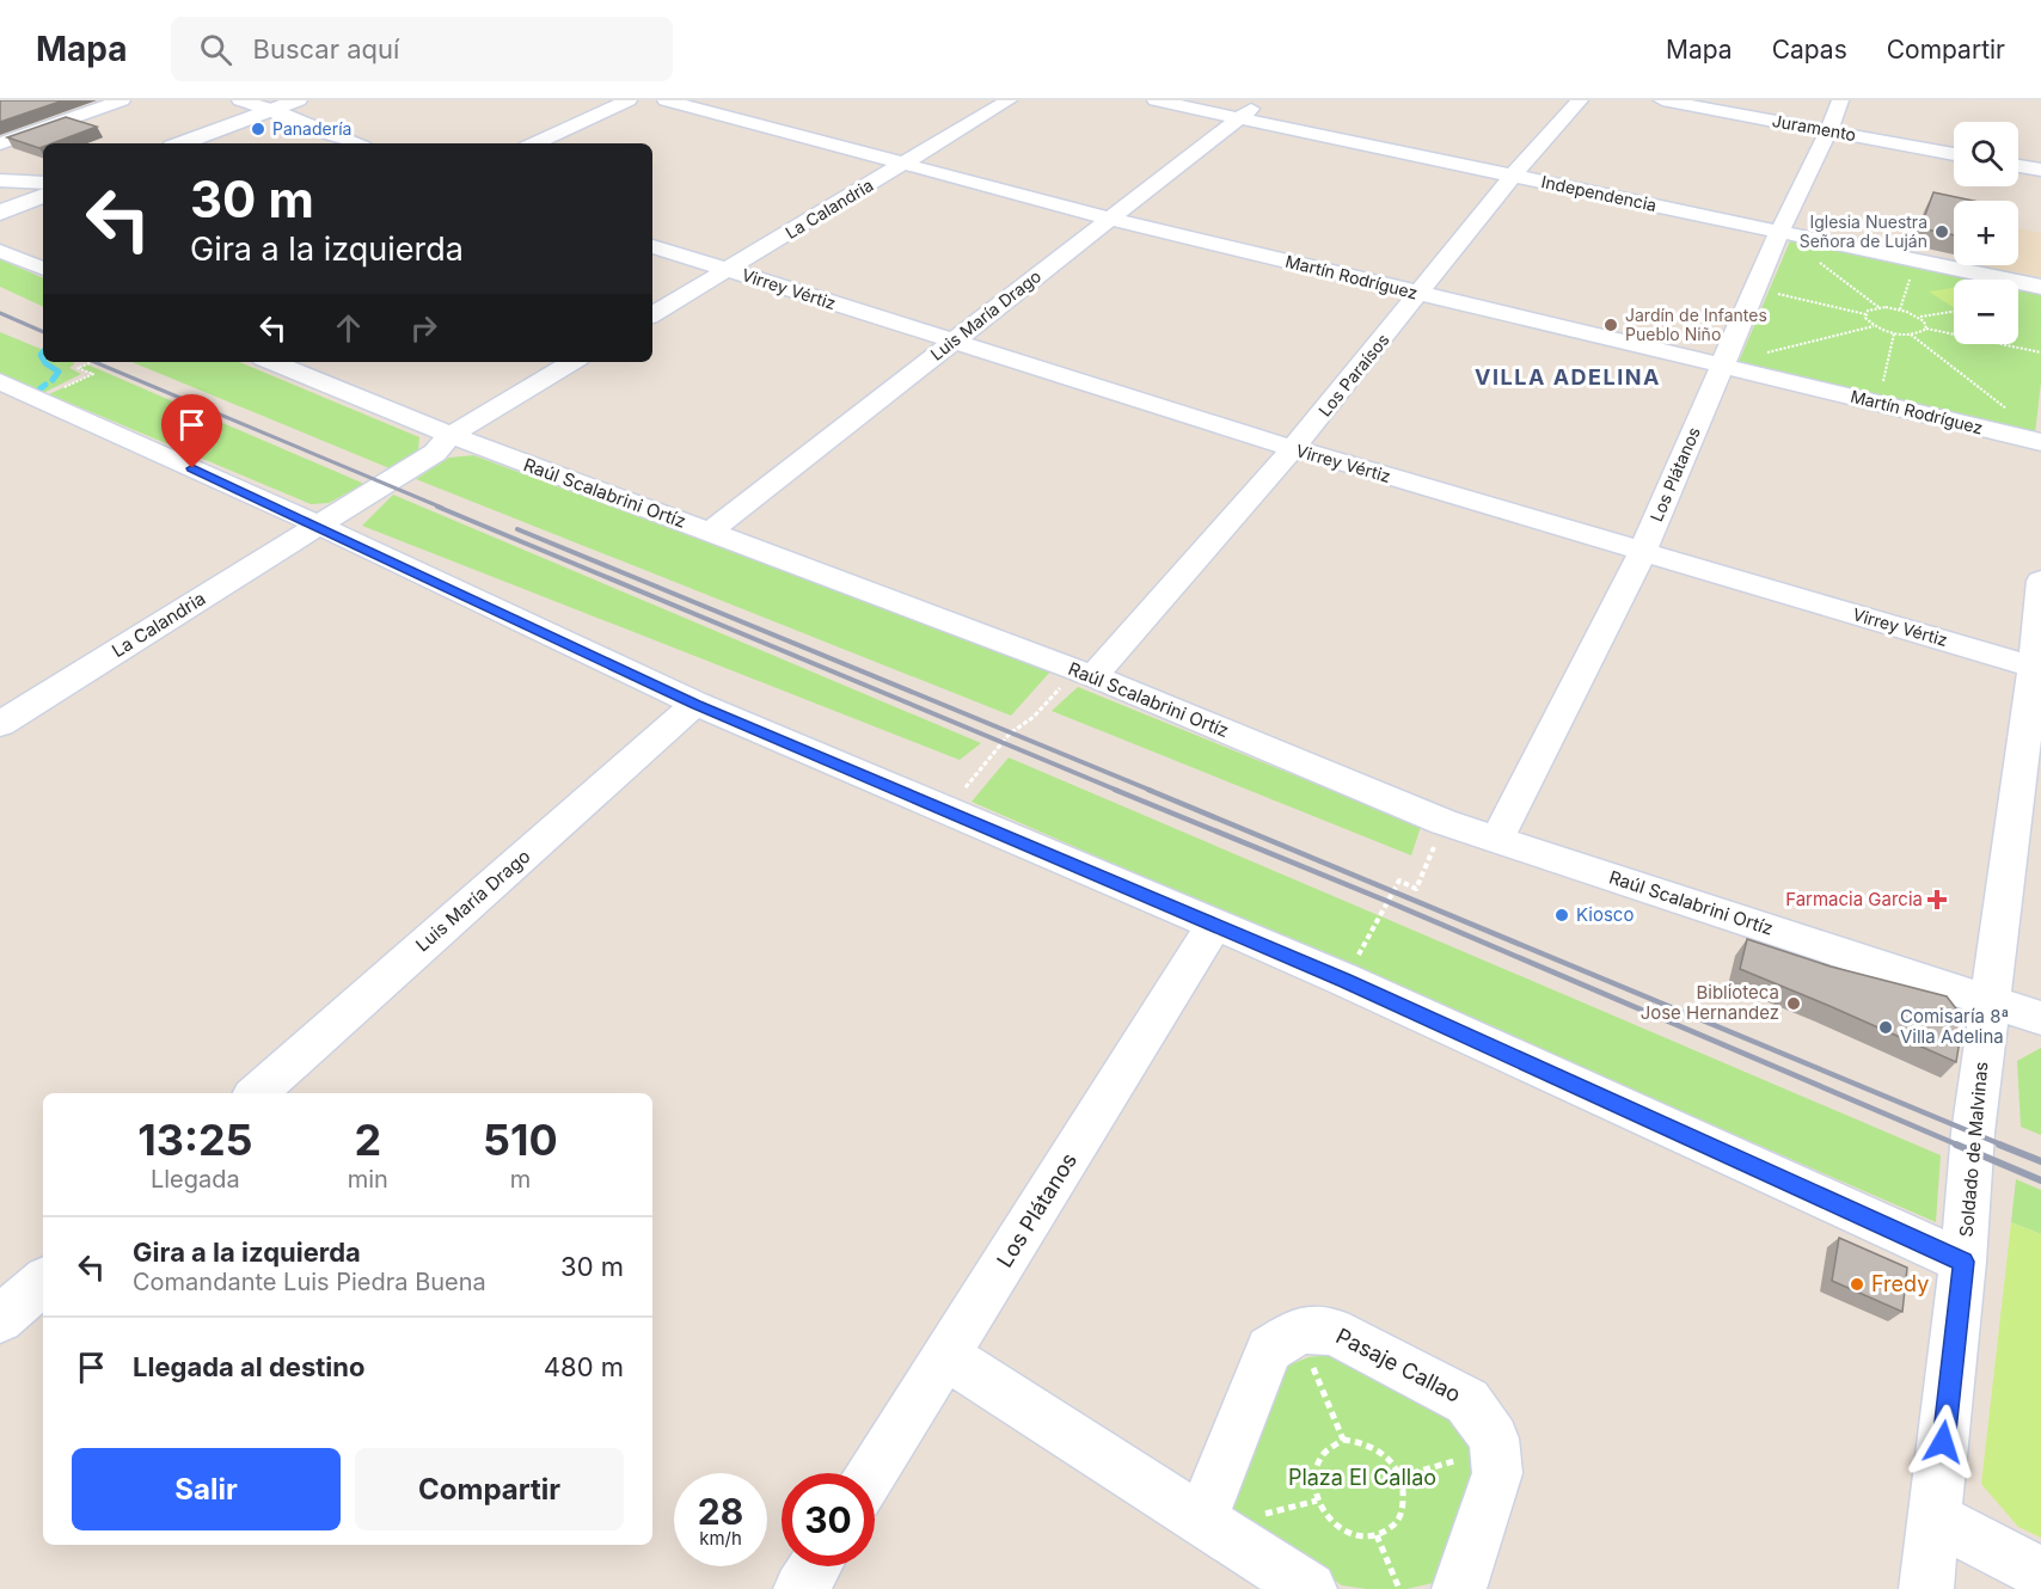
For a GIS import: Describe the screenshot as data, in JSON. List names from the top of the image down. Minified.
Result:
{"streets":{"street":["Juramento","Independencia","La Calandria","Martín Rodríguez","Virrey Vértiz","Luis María Drago","Los Paraísos","Los Plátanos","Raúl Scalabrini Ortíz","Soldado de Malvinas","Pasaje Callao"]},"crossings":[["Juramento","Los Plátanos"],["Independencia","Luis María Drago"],["Independencia","Los Paraísos"],["Independencia","Los Plátanos"],["La Calandria","Martín Rodríguez"],["La Calandria","Virrey Vértiz"],["La Calandria","Raúl Scalabrini Ortíz"],["Martín Rodríguez","Luis María Drago"],["Martín Rodríguez","Los Paraísos"],["Martín Rodríguez","Los Plátanos"],["Virrey Vértiz","Luis María Drago"],["Virrey Vértiz","Los Paraísos"],["Virrey Vértiz","Los Plátanos"],["Virrey Vértiz","Soldado de Malvinas"],["Luis María Drago","Raúl Scalabrini Ortíz"],["Los Paraísos","Raúl Scalabrini Ortíz"],["Los Plátanos","Raúl Scalabrini Ortíz"],["Raúl Scalabrini Ortíz","Soldado de Malvinas"]],"districts":["VILLA ADELINA"],"parks":["Plaza El Callao"],"places":{"other":["Panadería","Iglesia Nuestra Señora de Luján","Jardín de Infantes Pueblo Niño","Kiosco","Biblioteca Jose Hernandez","Comisaría 8ª Villa Adelina","Fredy"],"health":["Farmacia Garcia"]},"page":{"header":"Mapa","search":"Buscar aquí","nav":["Mapa","Capas","Compartir"],"map_buttons":["+","−"],"turn":["30 m","Gira a la izquierda"],"eta":["13:25","Llegada","2","min","510","m"],"list":[{"name":"Gira a la izquierda","note":"Comandante Luis Piedra Buena","value":"30 m"},{"name":"Llegada al destino","value":"480 m"}],"buttons":["Salir","Compartir"],"speed":"28 km/h","limit":"30"}}
